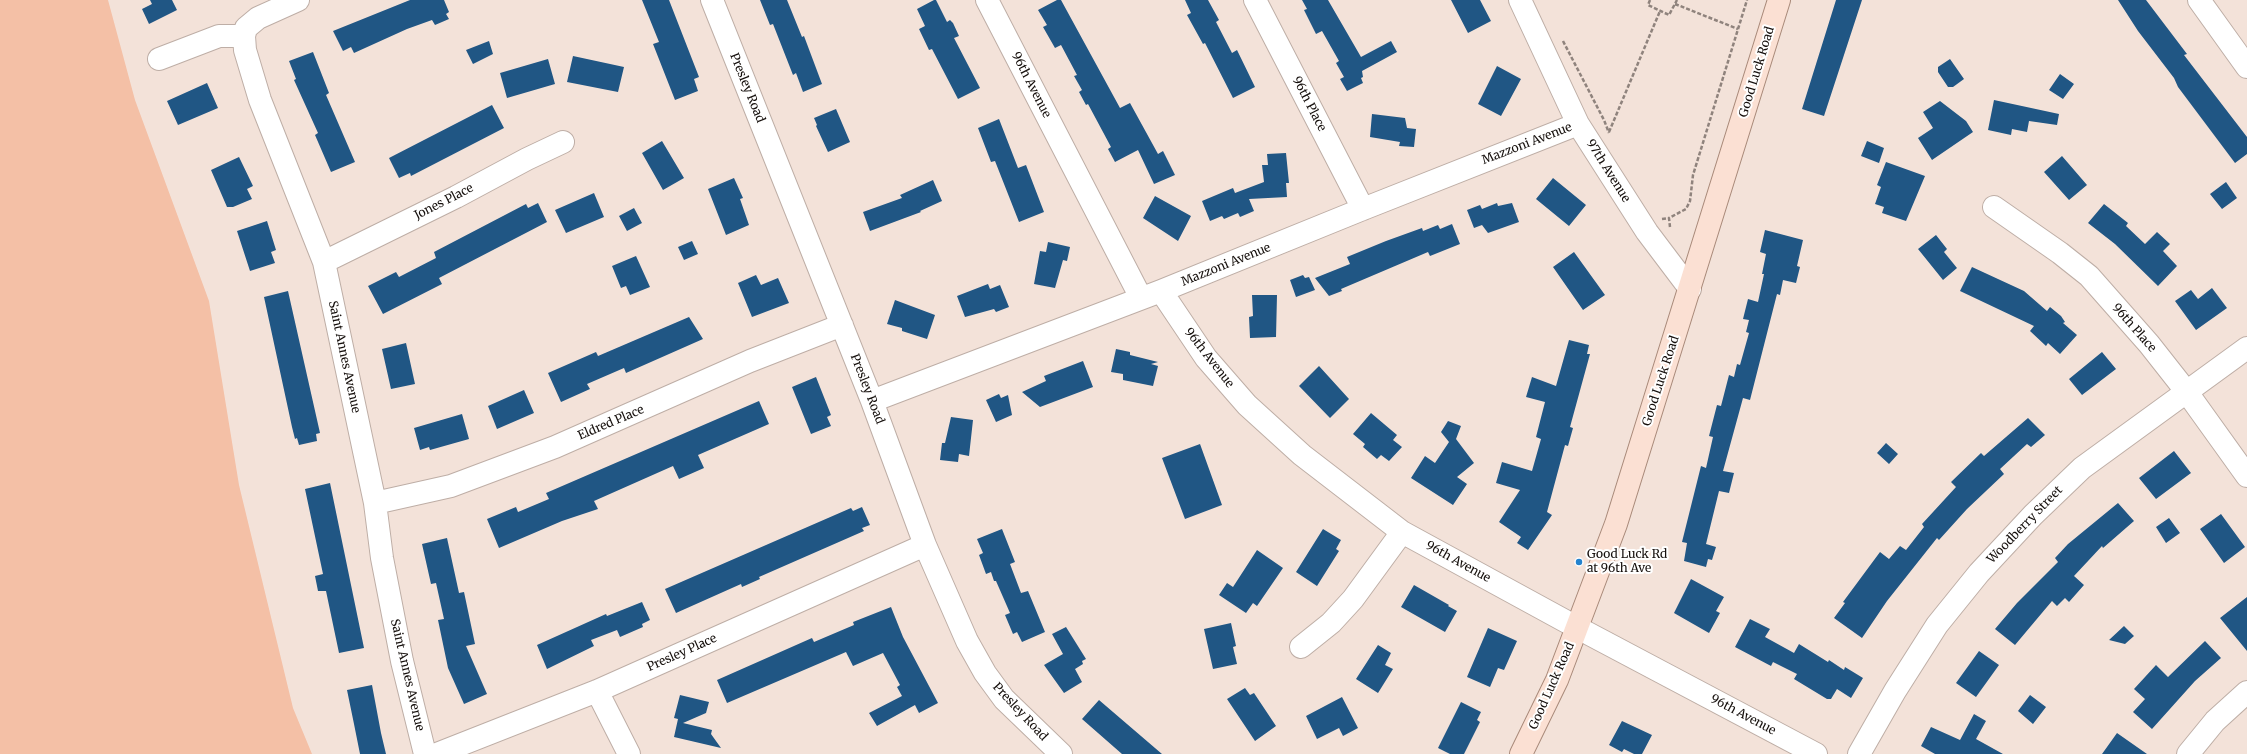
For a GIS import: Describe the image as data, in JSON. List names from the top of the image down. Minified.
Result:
{"streets":{"main road":["Good Luck Road"],"street":["96th Avenue","Presley Road","96th Place","Mazzoni Avenue","97th Avenue","Jones Place","Saint Annes Avenue","Eldred Place","Woodberry Street","Presley Place"]},"crossings":[["Good Luck Road","96th Avenue"],["Good Luck Road","97th Avenue"],["96th Avenue","Mazzoni Avenue"],["Presley Road","Mazzoni Avenue"],["Presley Road","Eldred Place"],["Presley Road","Presley Place"],["96th Place","Mazzoni Avenue"],["96th Place","Woodberry Street"],["Mazzoni Avenue","97th Avenue"],["Jones Place","Saint Annes Avenue"],["Saint Annes Avenue","Eldred Place"]],"places":["Good Luck Rd at 96th Ave"]}
